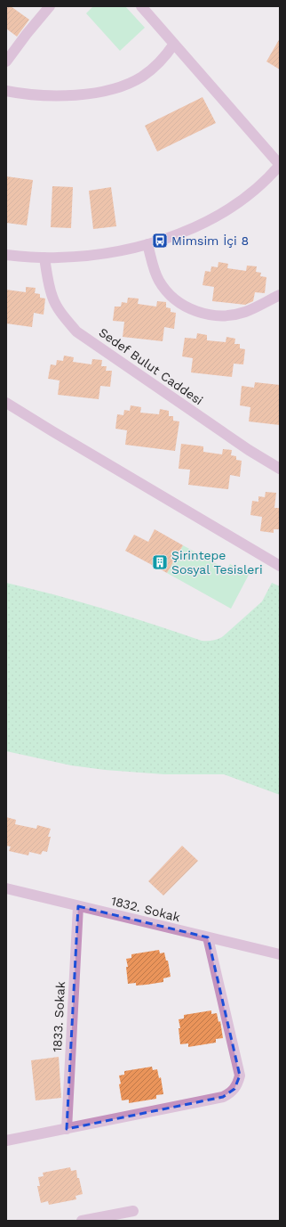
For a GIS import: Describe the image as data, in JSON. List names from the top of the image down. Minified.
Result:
{"streets":{"street":["Sedef Bulut Caddesi","1832. Sokak","1833. Sokak"]},"crossings":[["1832. Sokak","1833. Sokak"]],"places":{"bus stop":["Mimsim İçi 8"],"building":["Şirintepe Sosyal Tesisleri"]}}
